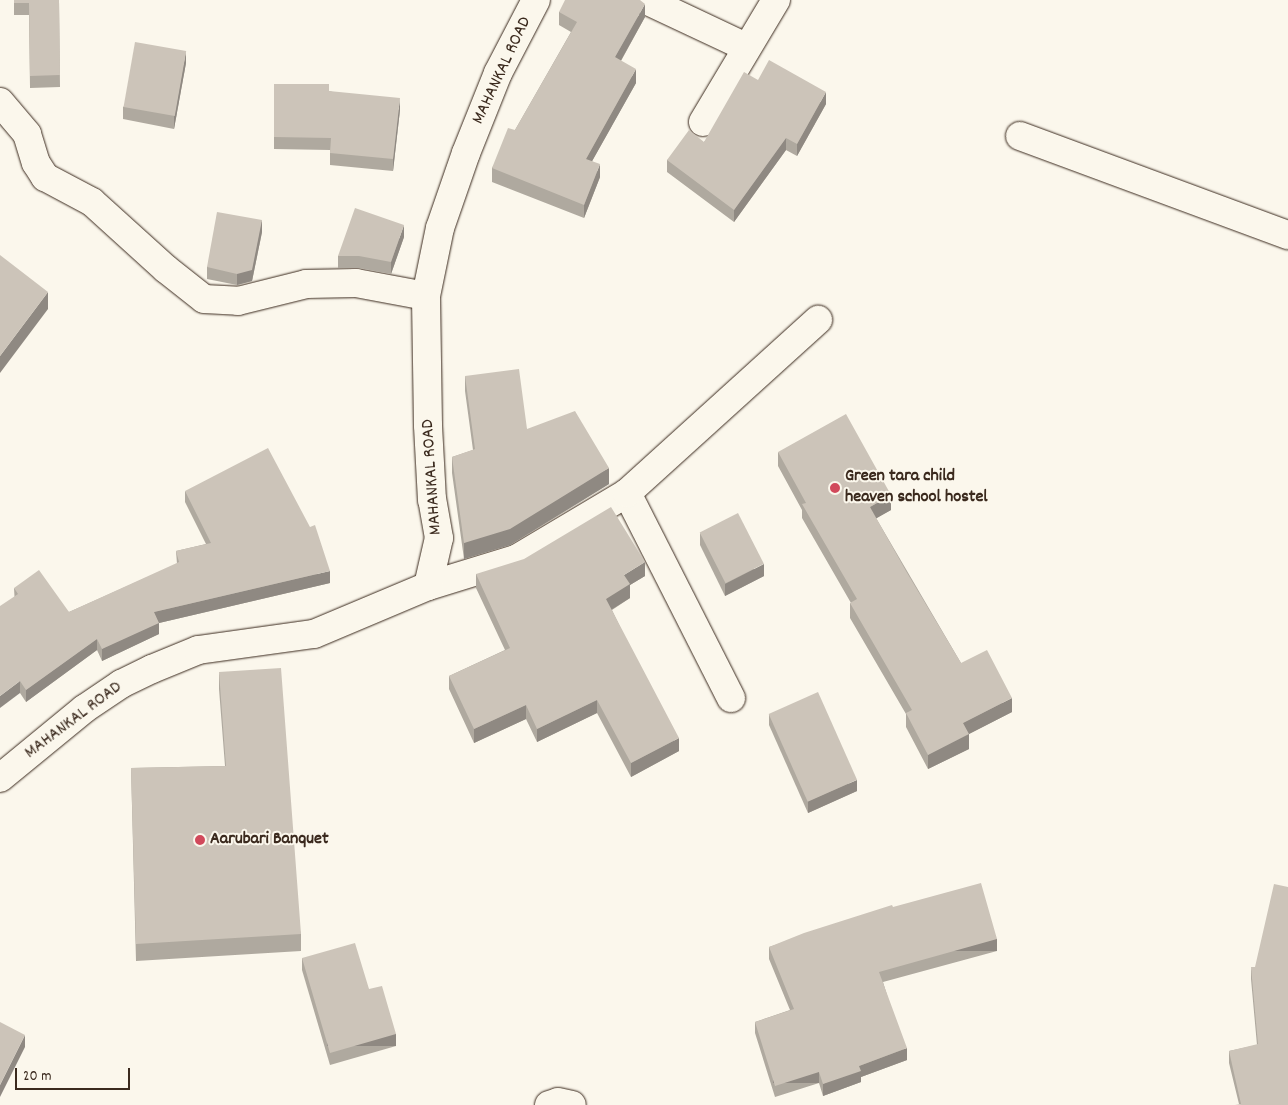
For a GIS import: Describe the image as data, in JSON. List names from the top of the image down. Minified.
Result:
{"streets":{"street":["MAHANKAL ROAD"]},"places":["Green tara child heaven school hostel","Aarubari Banquet"],"scale_bar":"20 m"}
